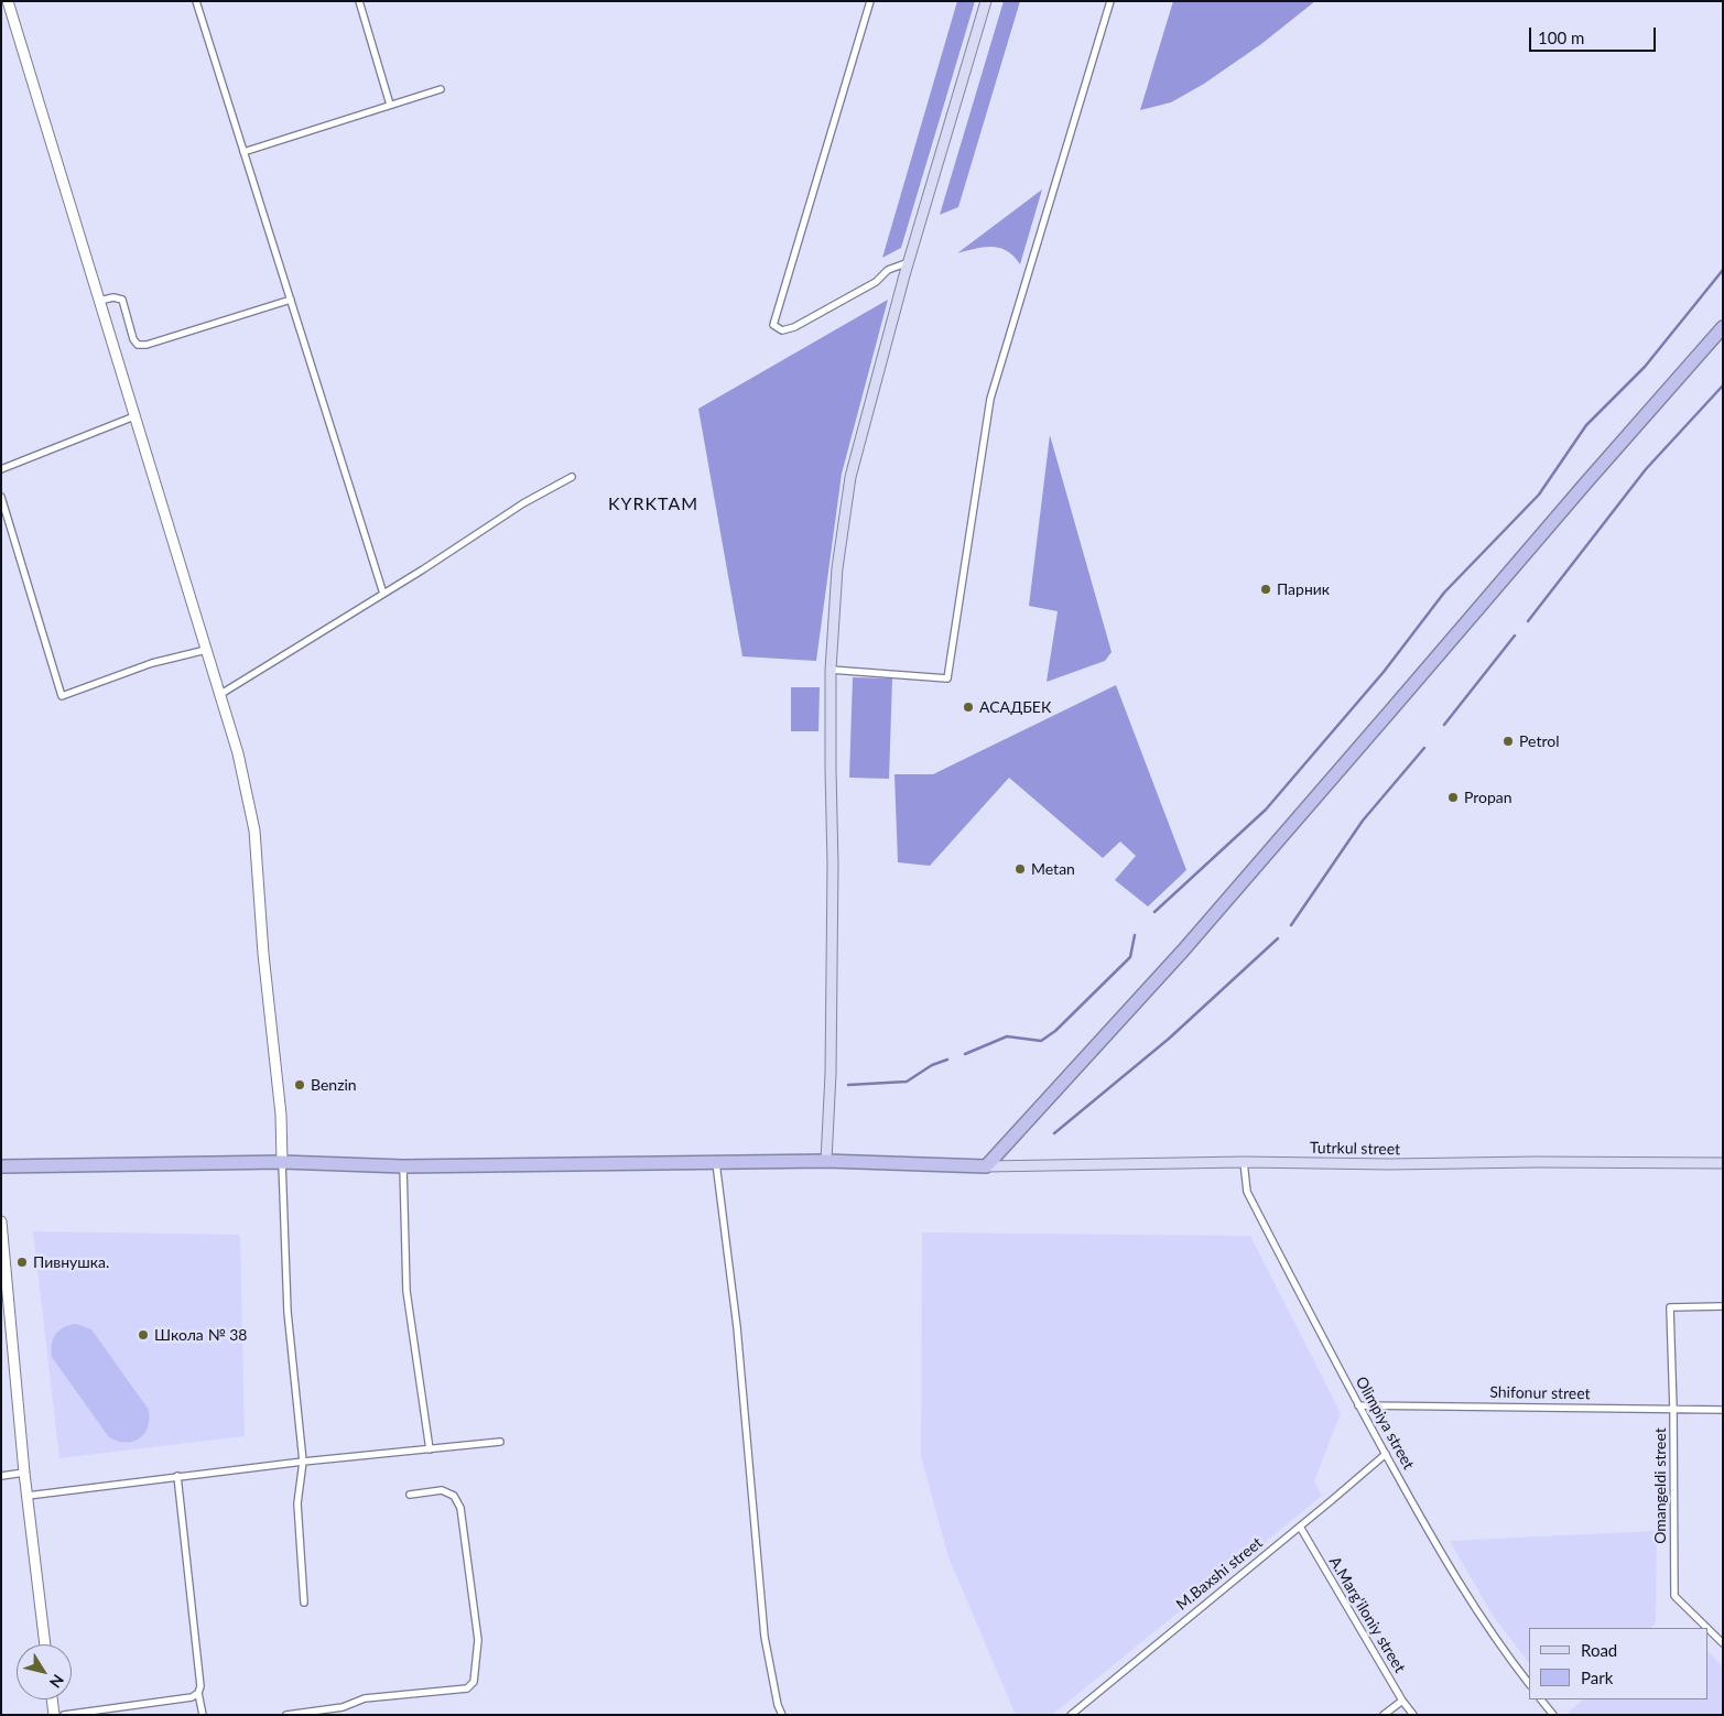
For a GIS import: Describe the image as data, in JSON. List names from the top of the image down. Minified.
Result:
{"streets":{"main road":["Tutrkul street"],"street":["Shifonur street","Olimpiya street","Omangeldi street","M.Baxshi street","A.Marg'iloniy street"]},"crossings":[["Tutrkul street","Olimpiya street"],["Shifonur street","Olimpiya street"],["Shifonur street","Omangeldi street"],["Olimpiya street","M.Baxshi street"],["M.Baxshi street","A.Marg'iloniy street"]],"districts":["KYRKTAM"],"places":["Парник","АСАДБЕК","Petrol","Propan","Metan","Benzin","Пивнушка.","Школа № 38"],"legend":["Road","Park"],"scale_bar":"100 m","north":"bottom right"}
